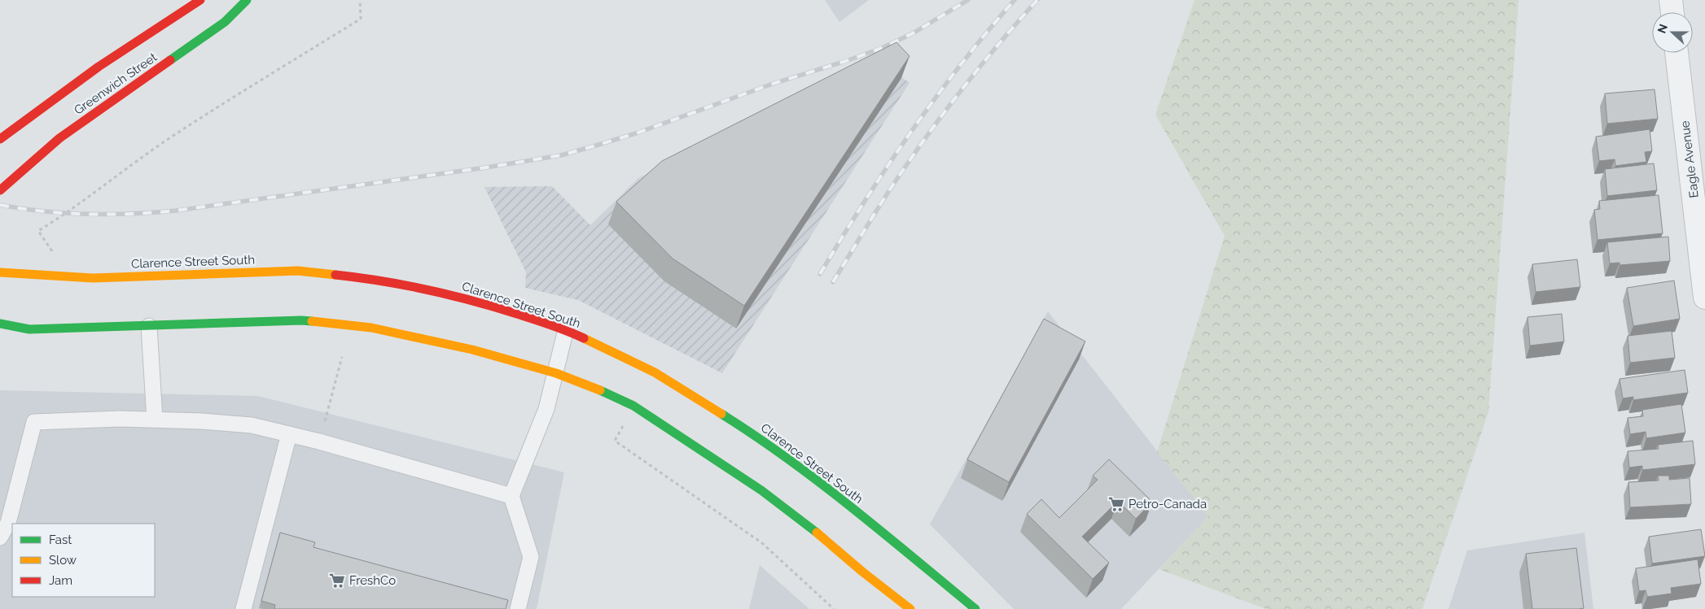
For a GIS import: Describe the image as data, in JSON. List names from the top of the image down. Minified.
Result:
{"streets":{"main road":["Greenwich Street","Clarence Street South"],"street":["Eagle Avenue"]},"places":{"supermarket":["Petro-Canada","FreshCo"]},"legend":["Fast","Slow","Jam"],"north":"left"}
